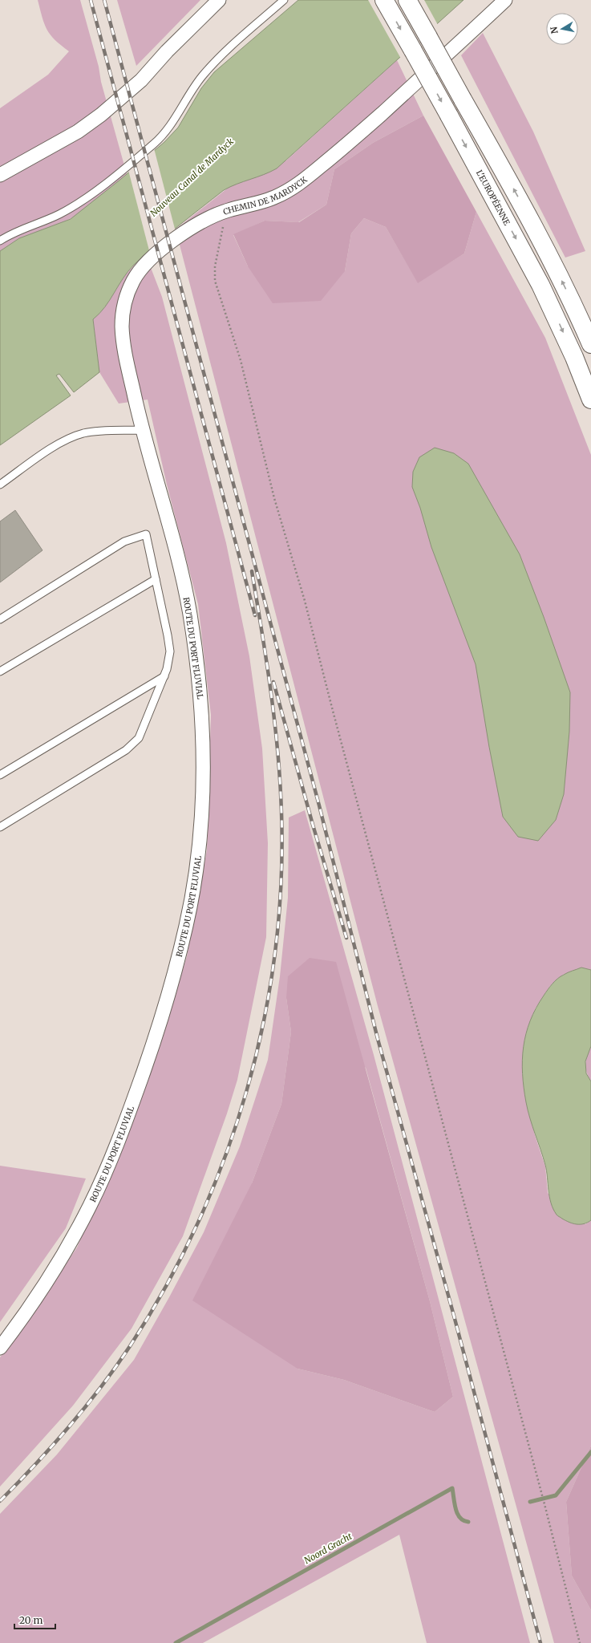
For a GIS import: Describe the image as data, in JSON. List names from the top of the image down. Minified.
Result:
{"streets":{"highway":["L'EUROPÉENNE"],"street":["CHEMIN DE MARDYCK","ROUTE DU PORT FLUVIAL"]},"crossings":[["CHEMIN DE MARDYCK","ROUTE DU PORT FLUVIAL"]],"water":["Nouveau Canal de Mardyck","Noord Gracht"],"scale_bar":"20 m","north":"left"}
